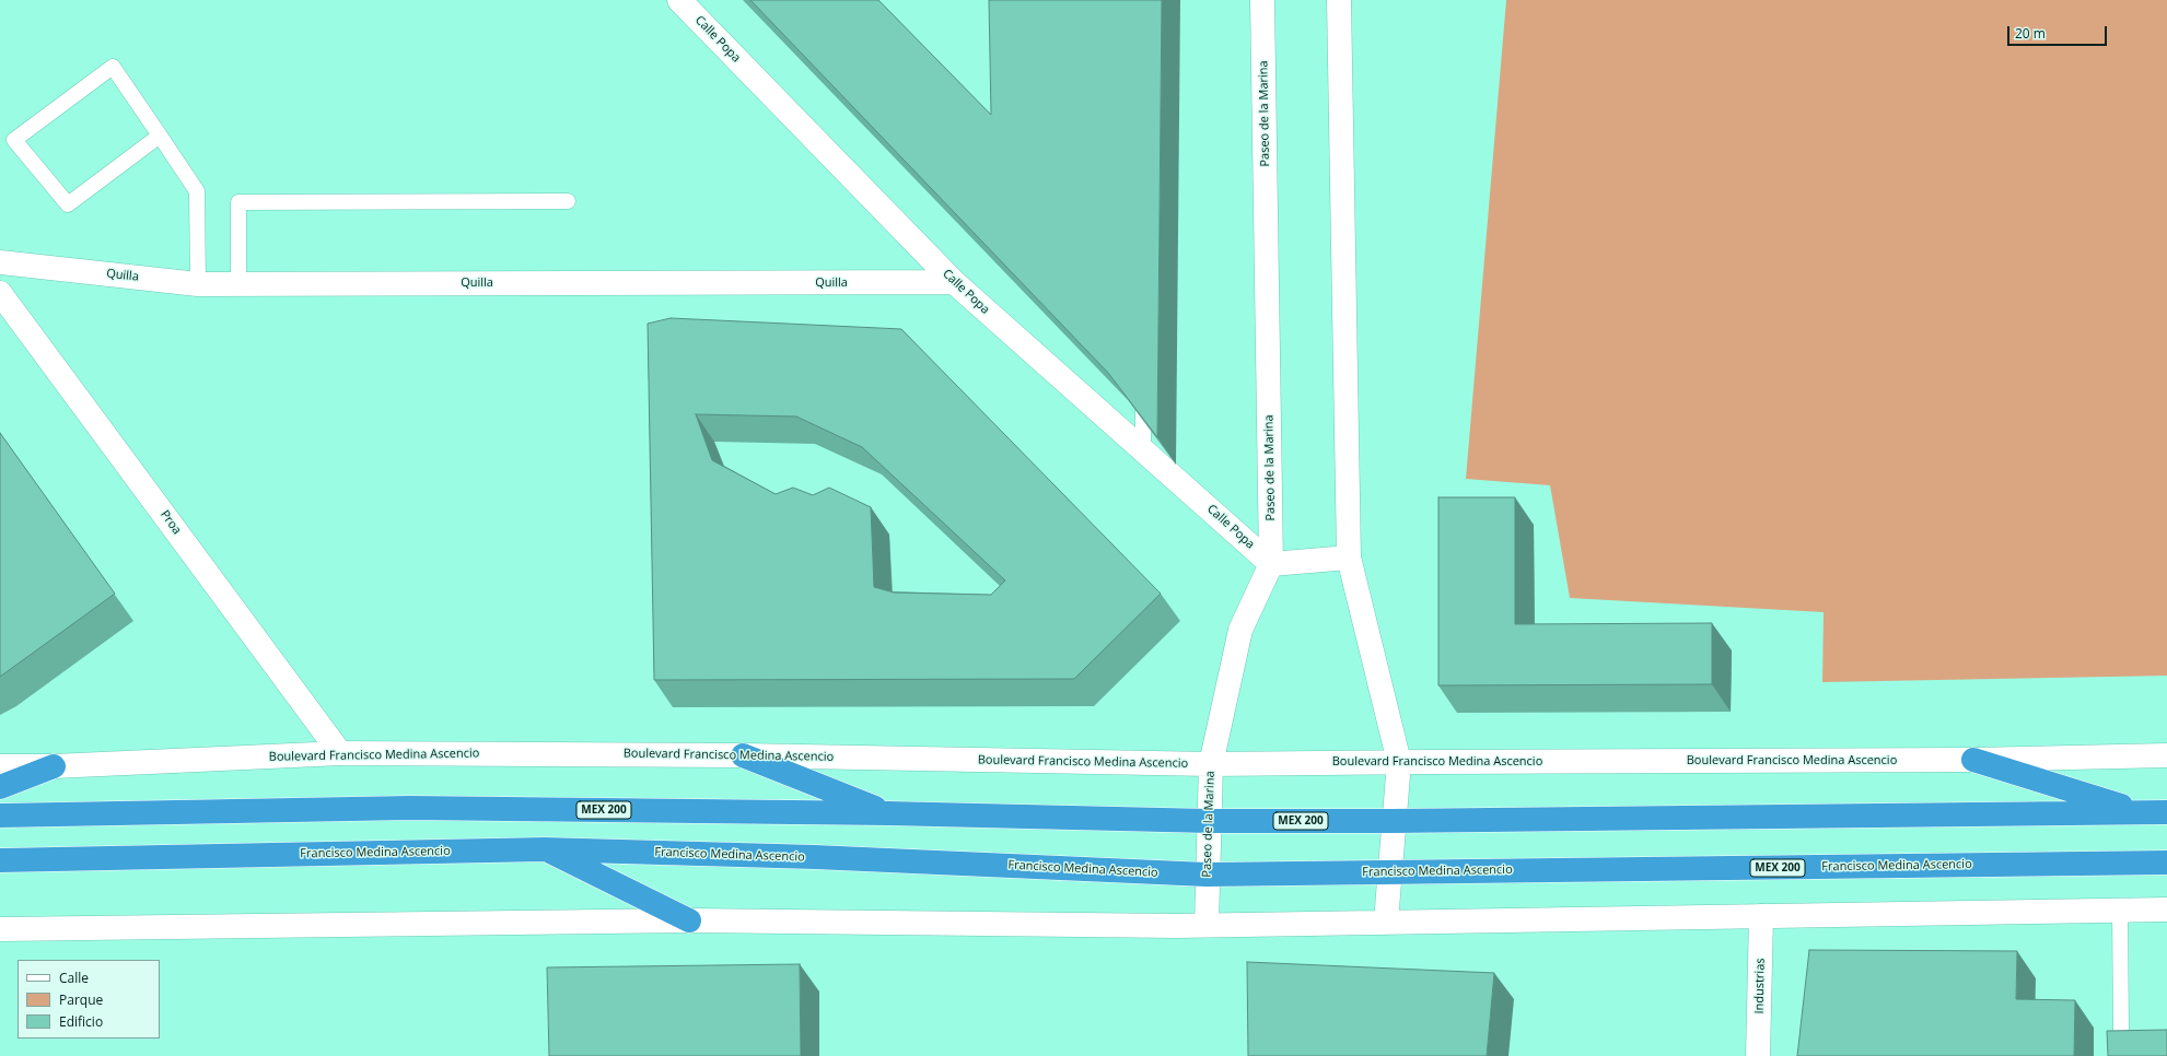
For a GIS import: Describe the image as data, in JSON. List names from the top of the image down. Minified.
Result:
{"streets":{"highway":["MEX 200","Francisco Medina Ascencio"],"street":["Calle Popa","Paseo de la Marina","Quilla","Proa","Boulevard Francisco Medina Ascencio","Industrias"]},"crossings":[["Calle Popa","Paseo de la Marina"],["Calle Popa","Quilla"],["Paseo de la Marina","Boulevard Francisco Medina Ascencio"],["Paseo de la Marina","MEX 200"],["Paseo de la Marina","Francisco Medina Ascencio"],["Proa","Boulevard Francisco Medina Ascencio"]],"legend":["Calle","Parque","Edificio"],"scale_bar":"20 m"}
